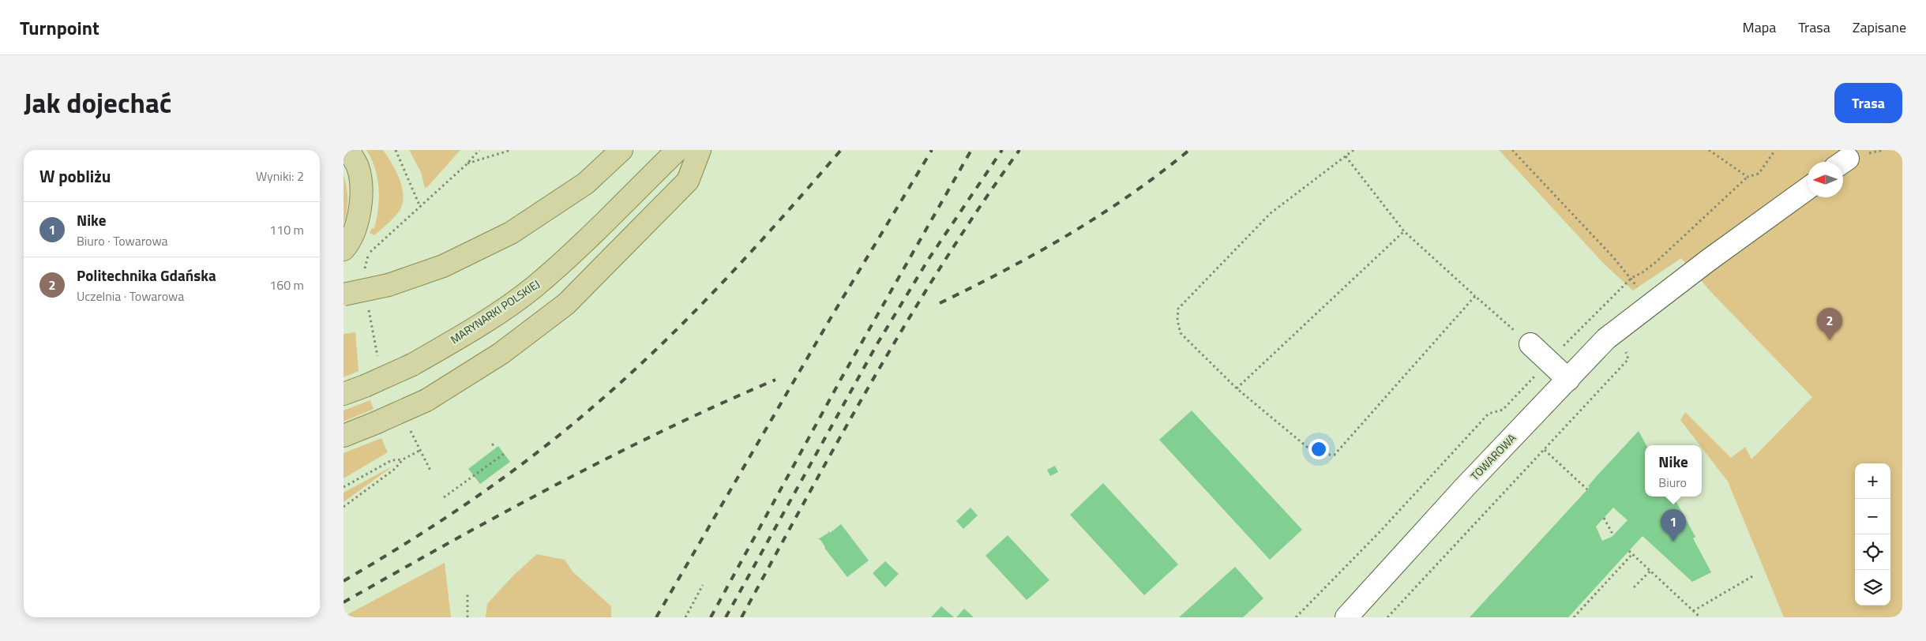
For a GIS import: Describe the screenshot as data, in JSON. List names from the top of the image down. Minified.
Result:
{"streets":{"main road":["MARYNARKI POLSKIEJ"],"street":["TOWAROWA"]},"north":"left","page":{"header":"Turnpoint","nav":["Mapa","Trasa","Zapisane"],"title":"Jak dojechać","buttons":"Trasa","heading":["W pobliżu","Wyniki: 2"],"list":[{"mark":"1","name":"Nike","note":"Biuro · Towarowa","value":"110 m"},{"mark":"2","name":"Politechnika Gdańska","note":"Uczelnia · Towarowa","value":"160 m"}],"pins":["2","1"],"popup":["Nike","Biuro"],"map_buttons":["+","−"]}}
